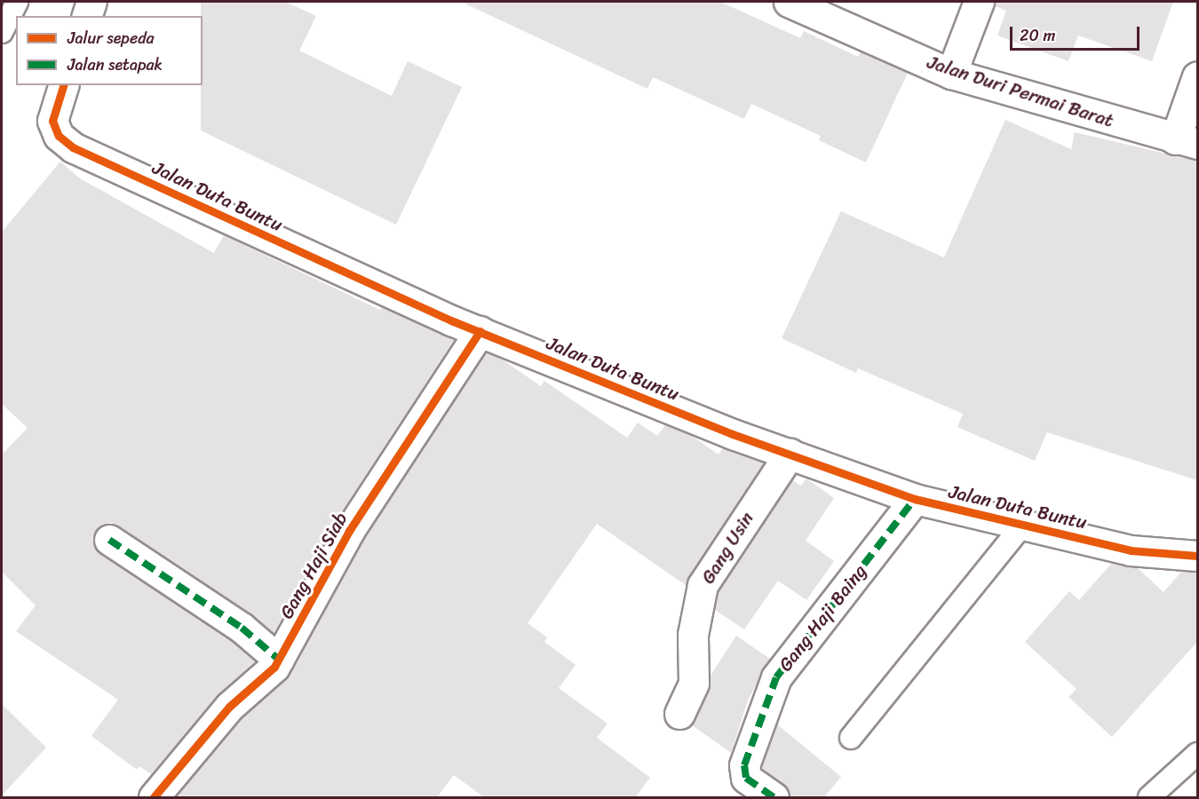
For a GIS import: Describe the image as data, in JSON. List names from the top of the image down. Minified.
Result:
{"streets":{"street":["Jalan Duri Permai Barat","Jalan Duta Buntu","Gang Usin","Gang Haji Siab","Gang Haji Baing"]},"crossings":[["Jalan Duta Buntu","Gang Usin"],["Jalan Duta Buntu","Gang Haji Siab"],["Jalan Duta Buntu","Gang Haji Baing"]],"legend":["Jalur sepeda","Jalan setapak"],"scale_bar":"20 m"}
